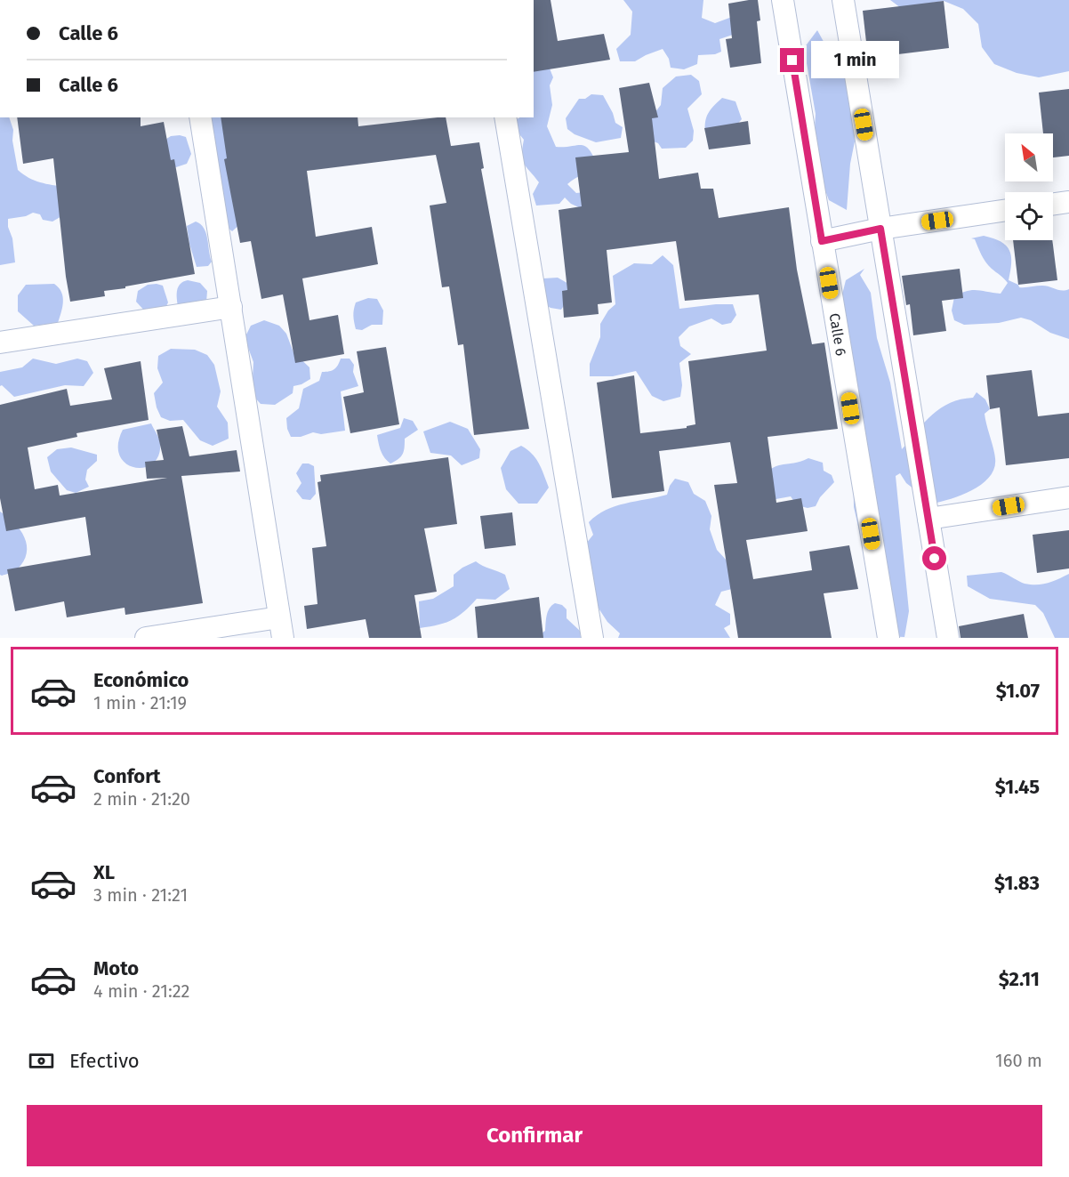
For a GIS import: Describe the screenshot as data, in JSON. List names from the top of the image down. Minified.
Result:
{"streets":{"street":["Calle 6"]},"north":"top left","page":{"banner":["Calle 6","Calle 6"],"bubble":"1 min","list":[{"name":"Económico","note":"1 min · 21:19","value":"$1.07"},{"name":"Confort","note":"2 min · 21:20","value":"$1.45"},{"name":"XL","note":"3 min · 21:21","value":"$1.83"},{"name":"Moto","note":"4 min · 21:22","value":"$2.11"}],"pay":["Efectivo","160 m"],"buttons":"Confirmar"}}
